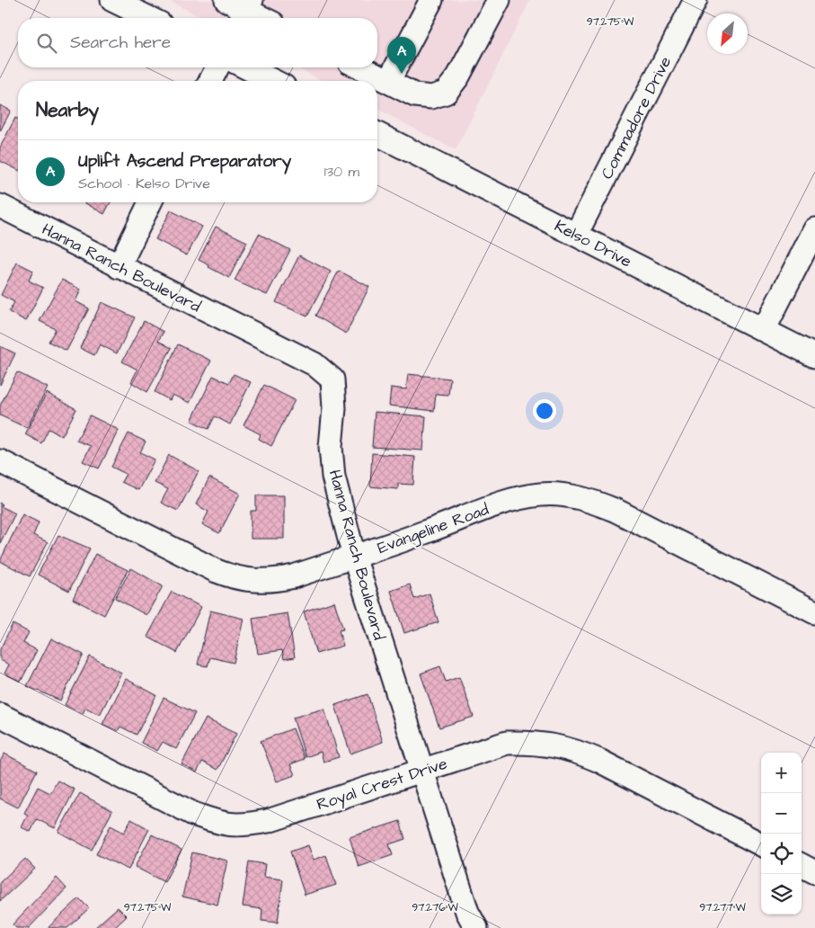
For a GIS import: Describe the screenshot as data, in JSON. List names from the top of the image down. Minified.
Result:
{"streets":{"street":["Commadore Drive","Kelso Drive","Hanna Ranch Boulevard","Evangeline Road","Royal Crest Drive"]},"crossings":[["Commadore Drive","Kelso Drive"],["Hanna Ranch Boulevard","Evangeline Road"],["Hanna Ranch Boulevard","Royal Crest Drive"]],"north":"bottom left","page":{"search":"Search here","pins":"A","heading":"Nearby","list":[{"mark":"A","name":"Uplift Ascend Preparatory","note":"School · Kelso Drive","value":"130 m"}],"map_buttons":["+","−"]},"coordinates":["97.275°W","97.276°W","97.277°W"]}
